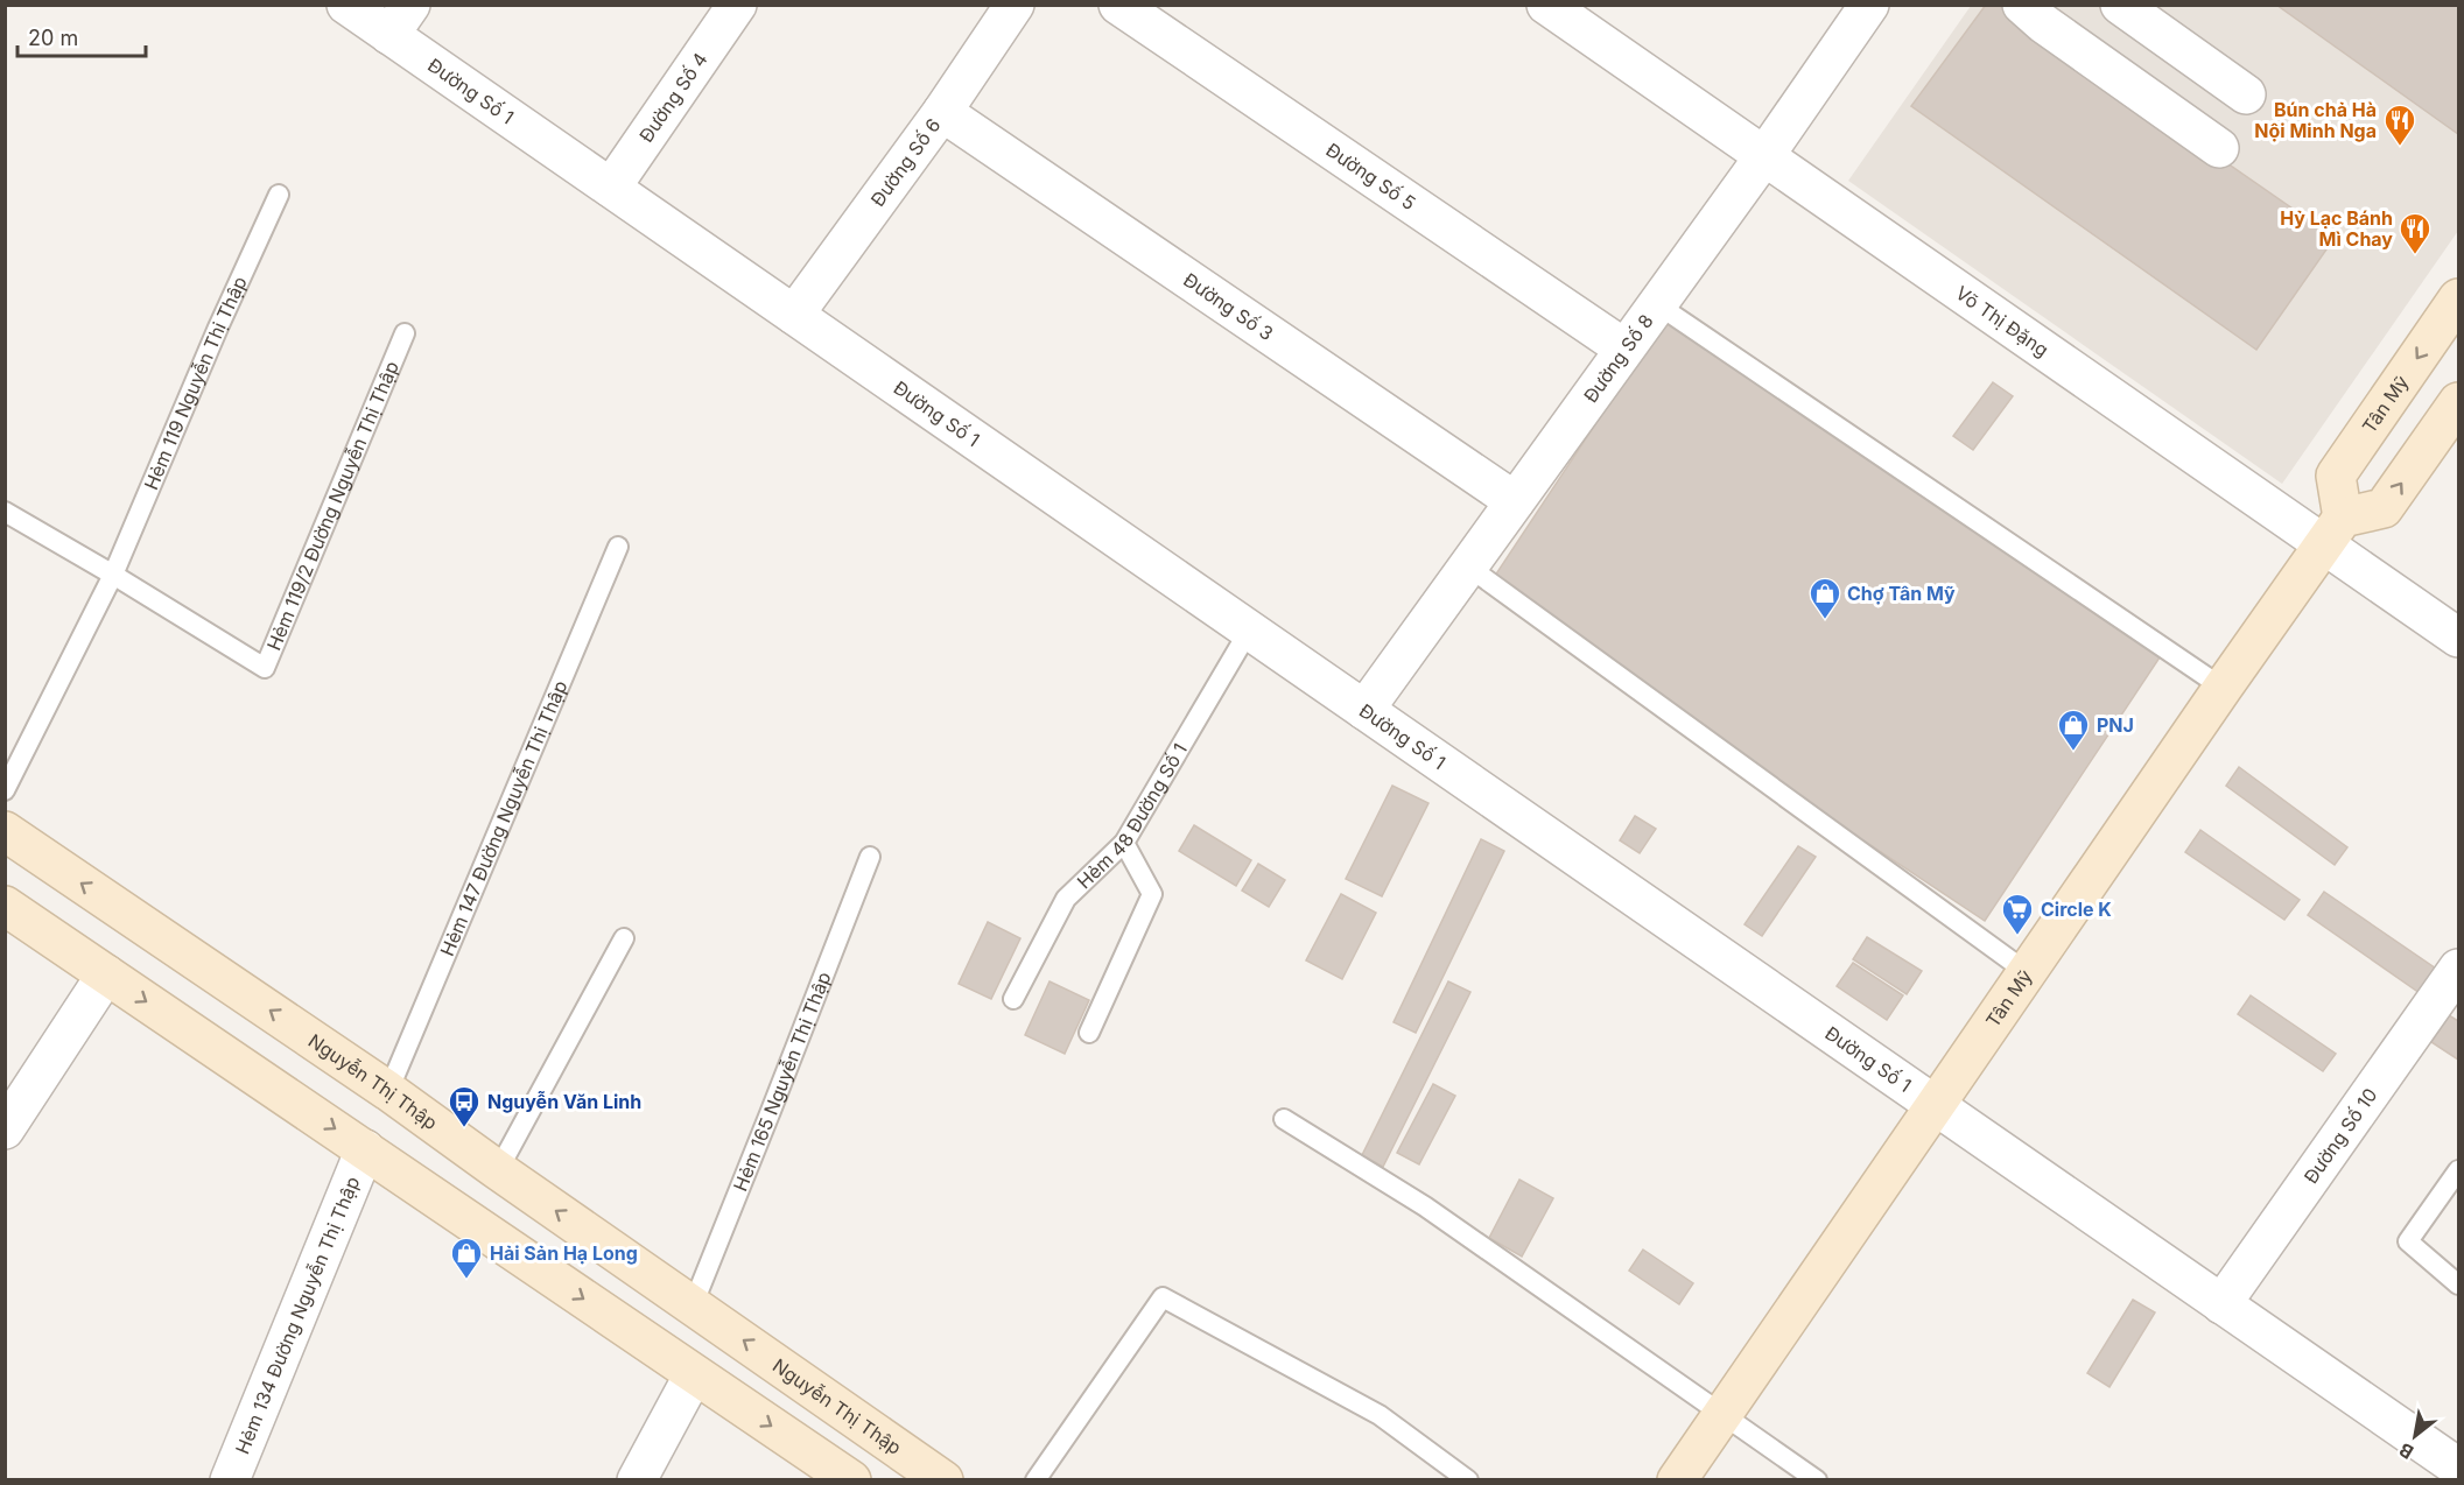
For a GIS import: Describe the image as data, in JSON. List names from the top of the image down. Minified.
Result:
{"streets":{"main road":["Tân Mỹ","Nguyễn Thị Thập"],"street":["Đường Số 1","Đường Số 4","Đường Số 6","Đường Số 5","Đường Số 3","Võ Thị Đặng","Đường Số 8","Đường Số 10","Hẻm 134 Đường Nguyễn Thị Thập"],"lane":["Hẻm 119 Nguyễn Thị Thập","Hẻm 119/2 Đường Nguyễn Thị Thập","Hẻm 48 Đường Số 1","Hẻm 147 Đường Nguyễn Thị Thập","Hẻm 165 Nguyễn Thị Thập"]},"crossings":[["Đường Số 1","Đường Số 4"],["Đường Số 1","Đường Số 6"],["Đường Số 1","Đường Số 8"],["Đường Số 1","Tân Mỹ"],["Đường Số 1","Hẻm 48 Đường Số 1"],["Đường Số 1","Đường Số 10"],["Đường Số 6","Đường Số 3"],["Đường Số 5","Đường Số 8"],["Đường Số 3","Đường Số 8"],["Võ Thị Đặng","Đường Số 8"],["Võ Thị Đặng","Tân Mỹ"],["Hẻm 119 Nguyễn Thị Thập","Hẻm 119/2 Đường Nguyễn Thị Thập"],["Hẻm 147 Đường Nguyễn Thị Thập","Nguyễn Thị Thập"],["Nguyễn Thị Thập","Hẻm 165 Nguyễn Thị Thập"]],"places":{"restaurant":["Bún chả Hà Nội Minh Nga","Hỷ Lạc Bánh Mì Chay"],"shop":["Chợ Tân Mỹ","PNJ","Hải Sản Hạ Long"],"supermarket":["Circle K"],"bus stop":["Nguyễn Văn Linh"]},"scale_bar":"20 m","north":"bottom left"}
